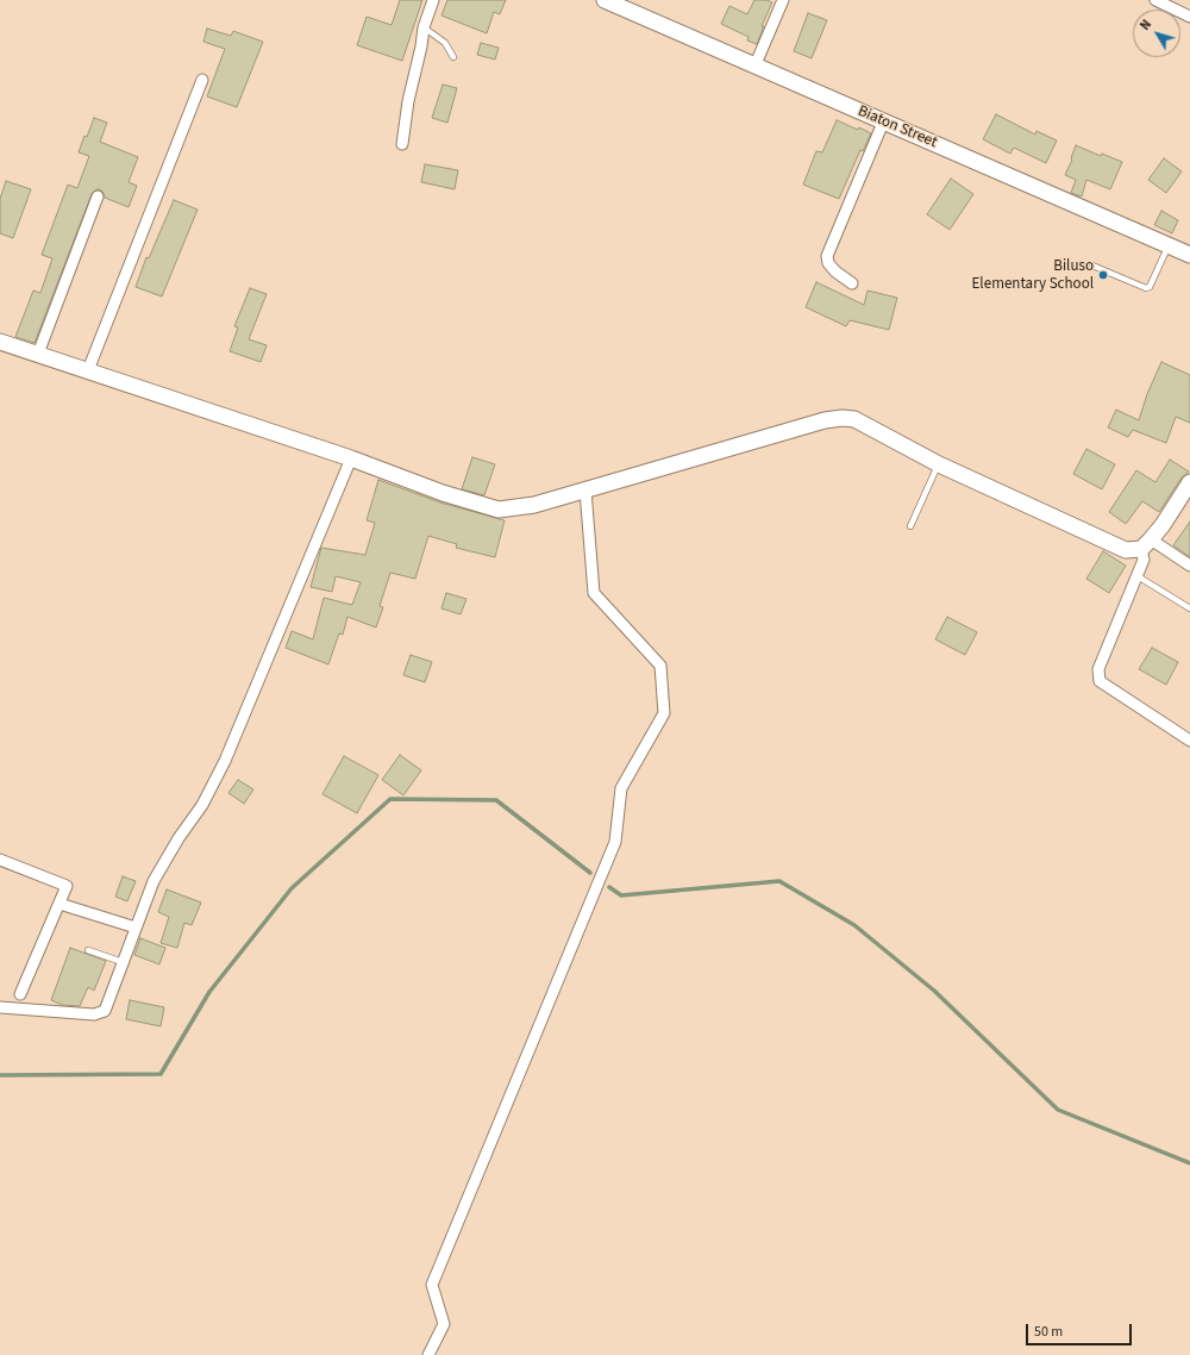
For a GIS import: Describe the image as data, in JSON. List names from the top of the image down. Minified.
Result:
{"streets":{"street":["Biaton Street"]},"places":["Biluso Elementary School"],"scale_bar":"50 m","north":"top left"}
